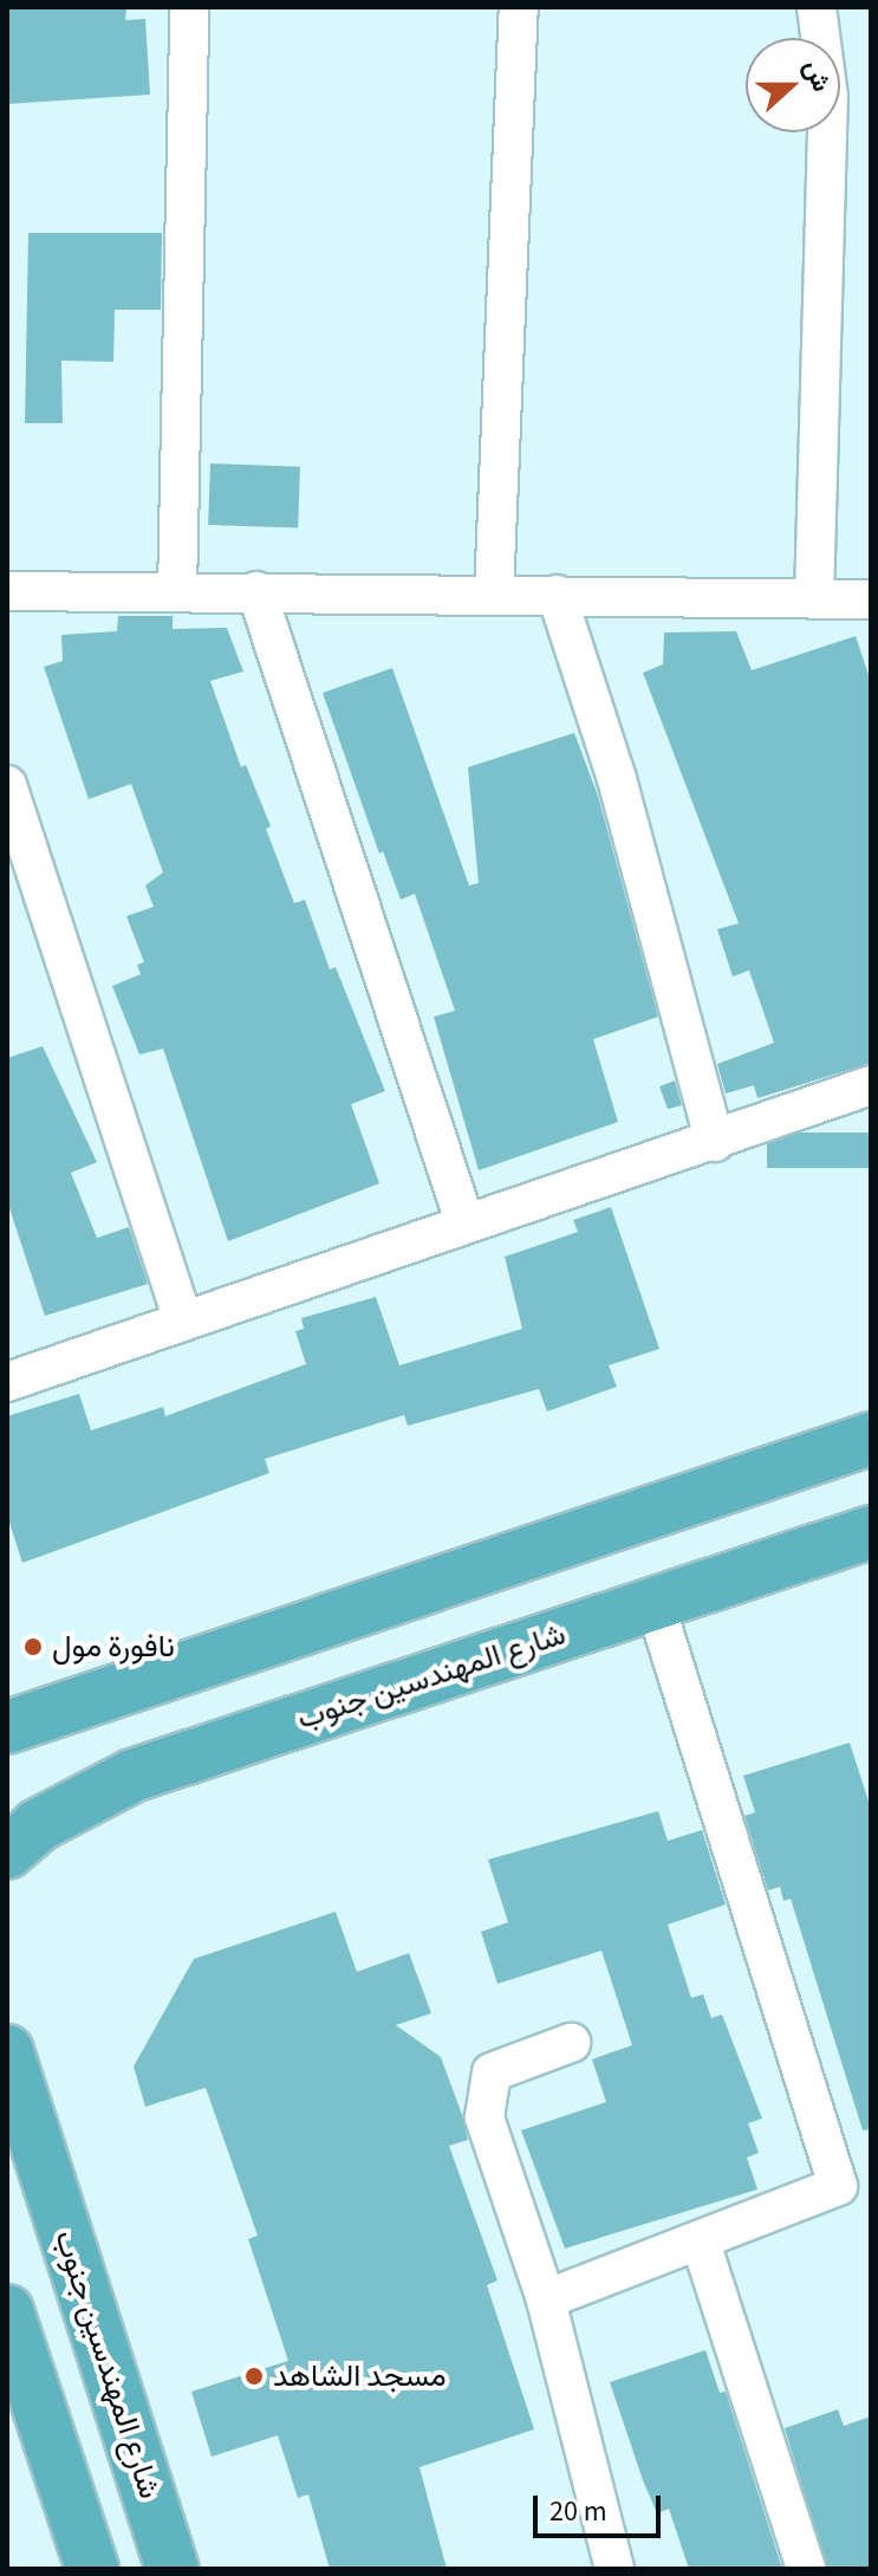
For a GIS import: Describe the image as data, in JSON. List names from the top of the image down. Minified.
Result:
{"streets":{"highway":["شارع المهندسين جنوب"]},"places":["نافورة مول","مسجد الشاهد"],"scale_bar":"20 m","north":"right"}
